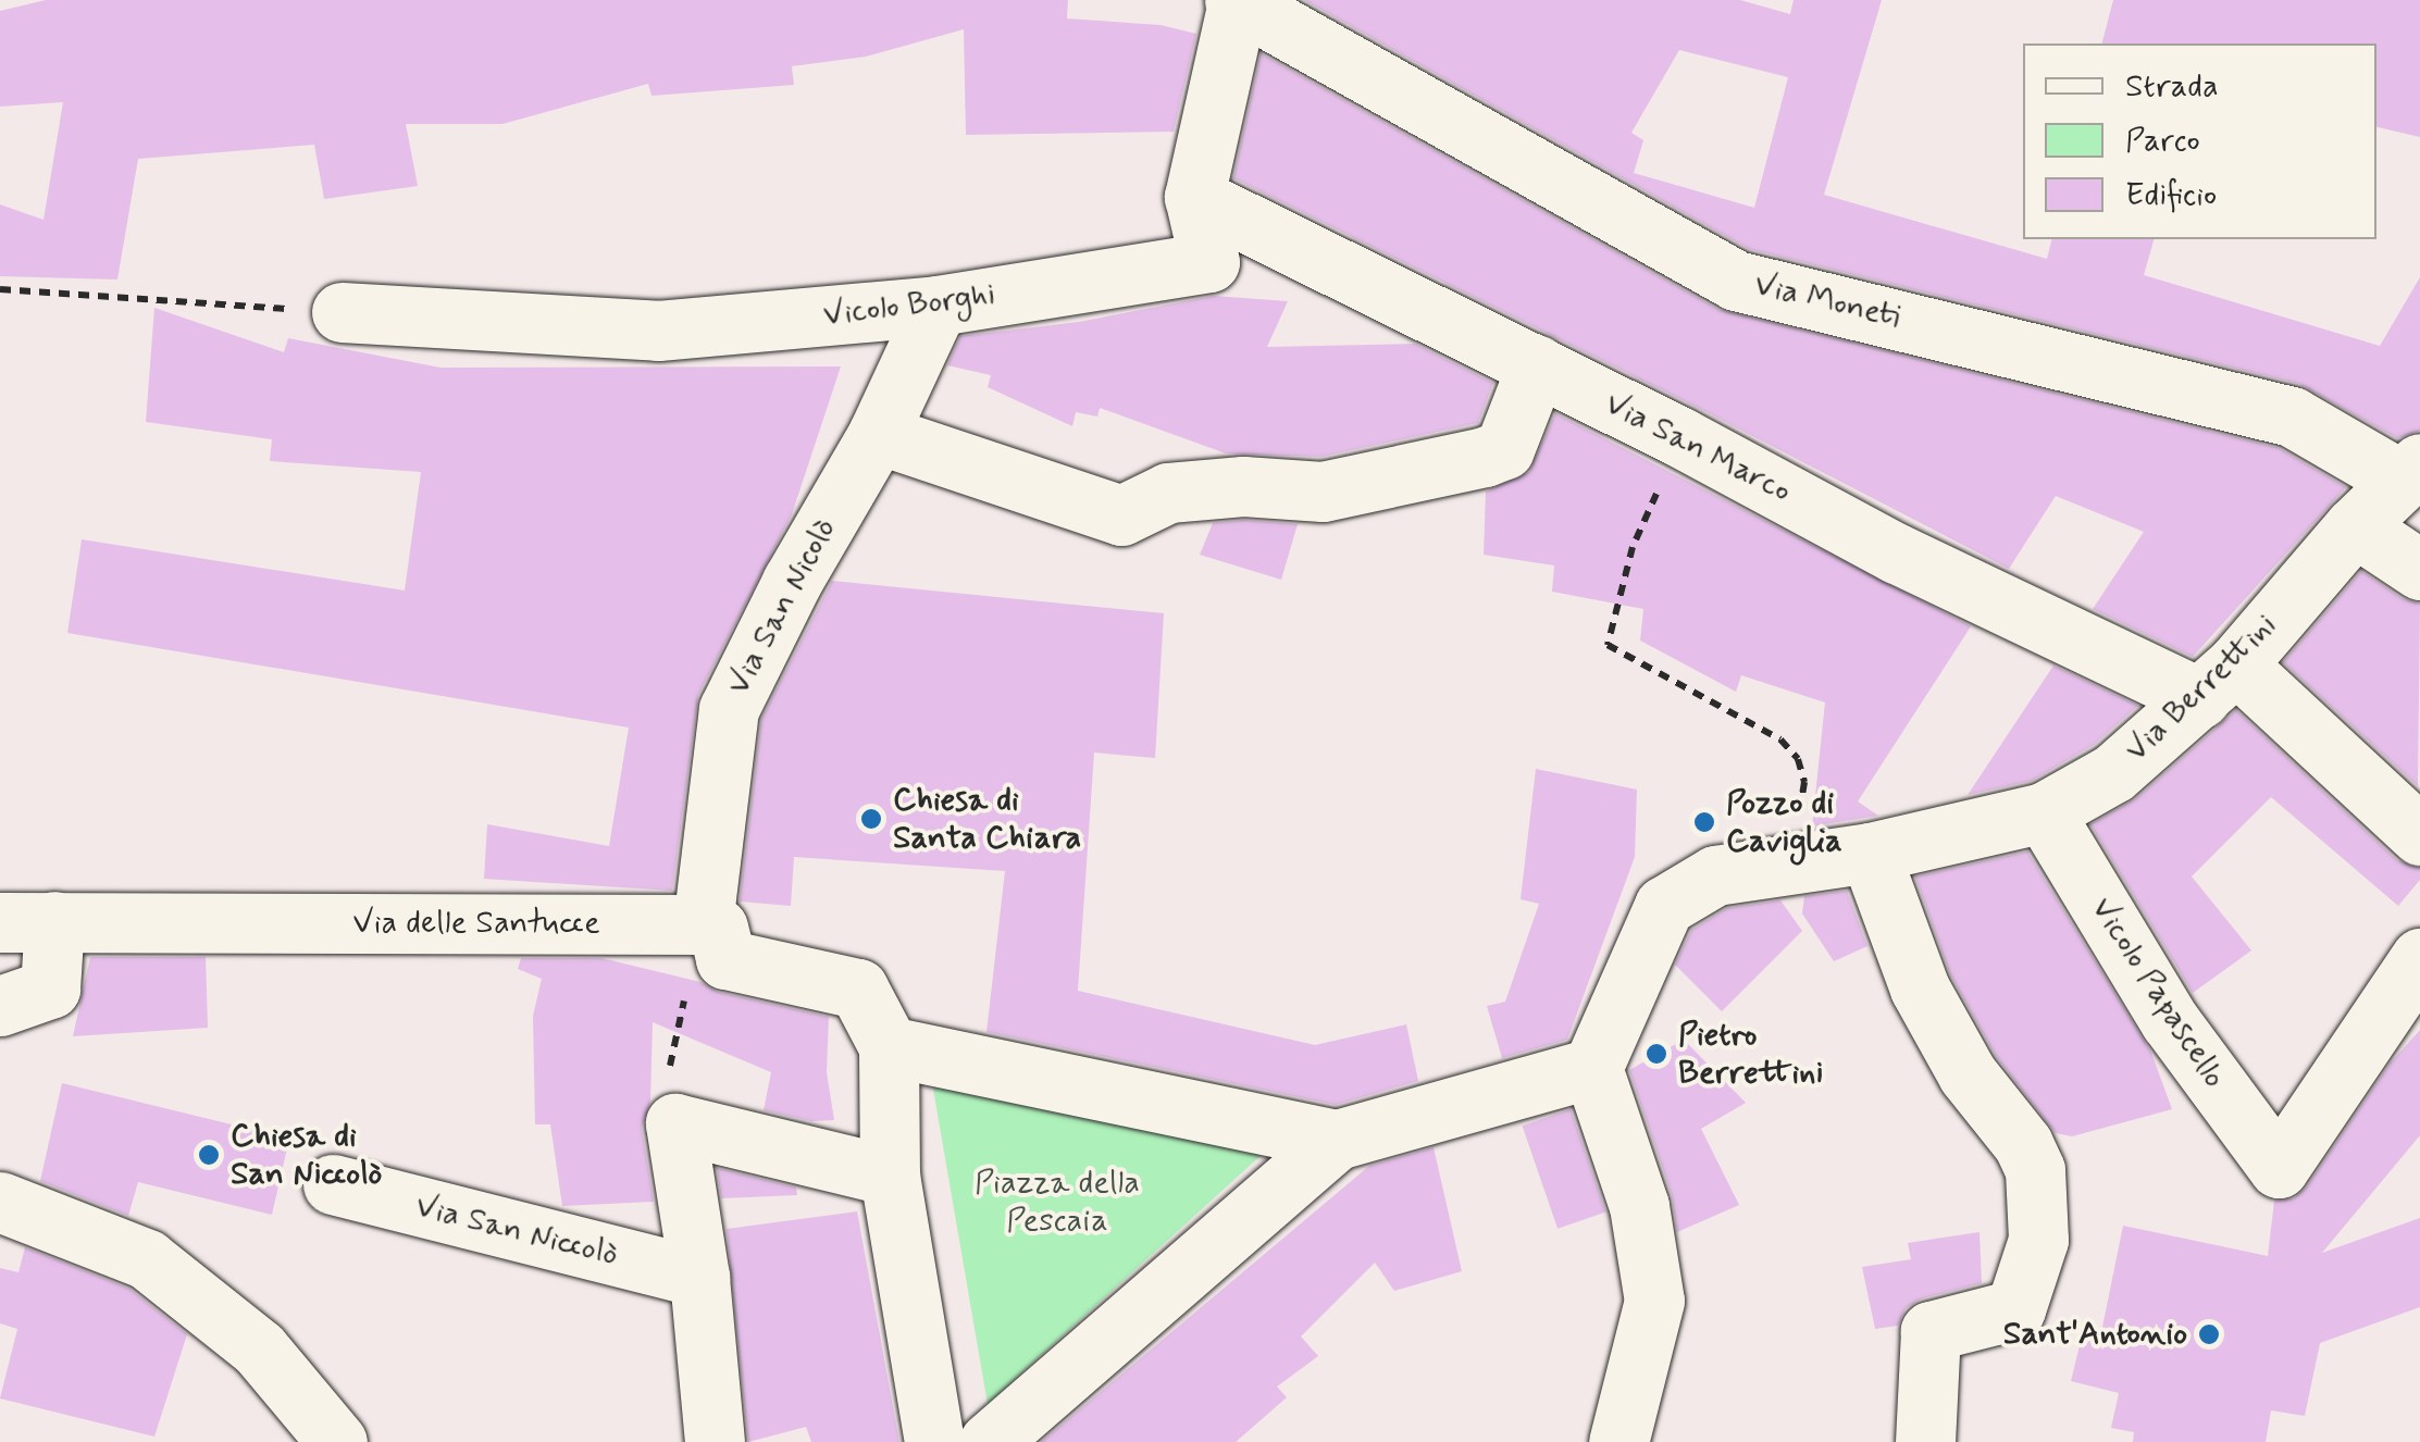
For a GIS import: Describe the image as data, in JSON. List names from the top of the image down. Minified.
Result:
{"streets":{"street":["Via Moneti","Vicolo Borghi","Via San Marco","Via San Nicolò","Via Berrettini","Via delle Santucce","Vicolo Papascello","Via San Niccolò"]},"crossings":[["Via Moneti","Vicolo Borghi"],["Via Moneti","Via Berrettini"],["Vicolo Borghi","Via San Marco"],["Vicolo Borghi","Via San Nicolò"],["Via San Marco","Via Berrettini"],["Via San Nicolò","Via delle Santucce"],["Via Berrettini","Vicolo Papascello"]],"parks":["Piazza della Pescaia"],"places":["Chiesa di Santa Chiara","Pozzo di Caviglia","Pietro Berrettini","Chiesa di San Niccolò","Sant'Antonio"],"legend":["Strada","Parco","Edificio"]}
